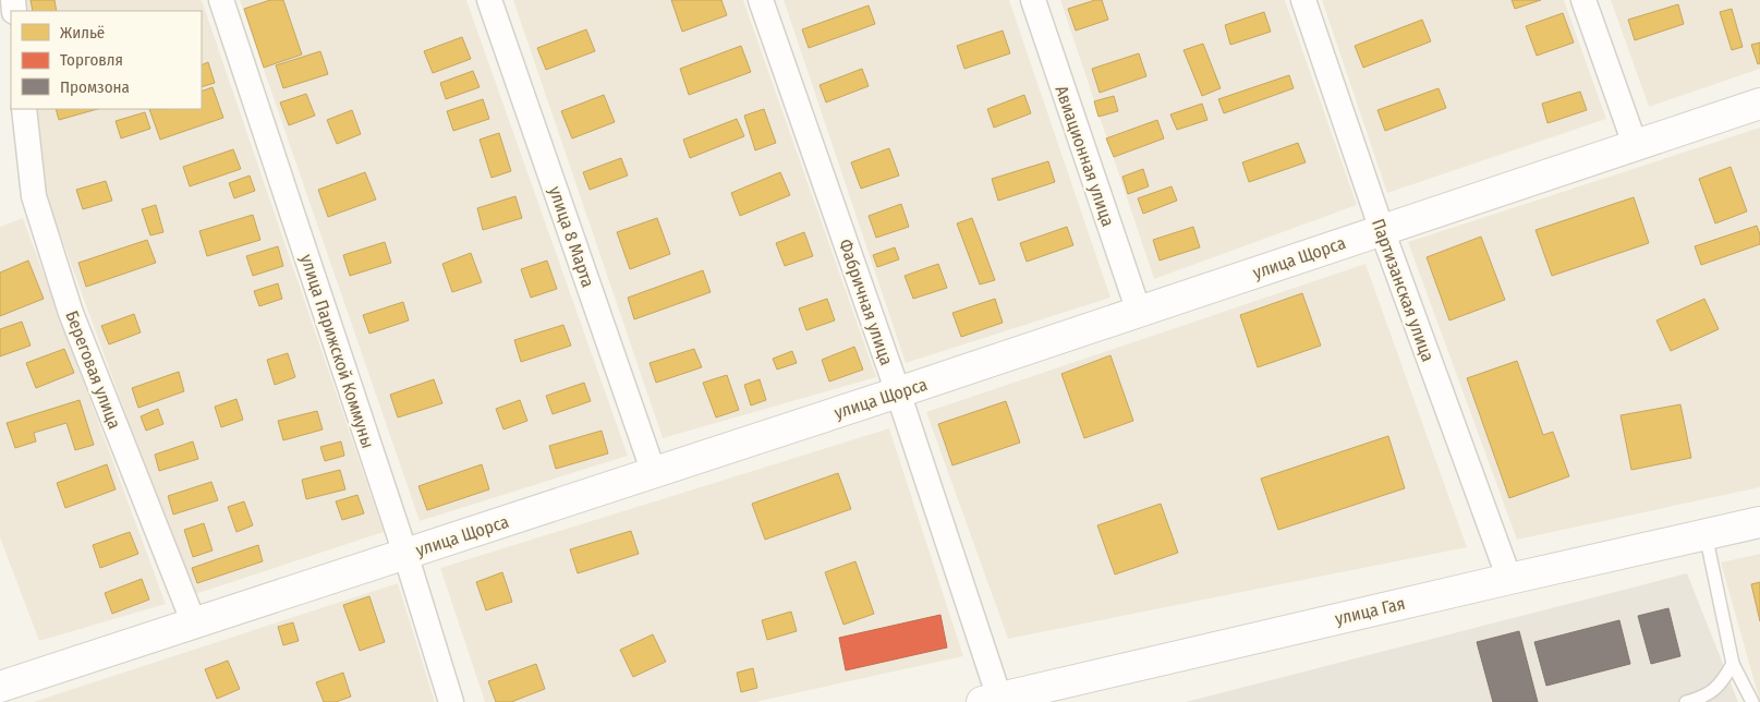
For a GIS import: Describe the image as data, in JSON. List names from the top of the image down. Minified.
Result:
{"streets":{"main road":["улица Щорса","улица Гая"],"street":["Авиационная улица","улица 8 Марта","Партизанская улица","Фабричная улица","улица Парижской Коммуны","Береговая улица"]},"crossings":[["Авиационная улица","улица Щорса"],["улица 8 Марта","улица Щорса"],["улица Щорса","Партизанская улица"],["улица Щорса","Фабричная улица"],["улица Щорса","улица Парижской Коммуны"],["улица Щорса","Береговая улица"],["Партизанская улица","улица Гая"],["Фабричная улица","улица Гая"]],"legend":["Жильё","Торговля","Промзона"]}
